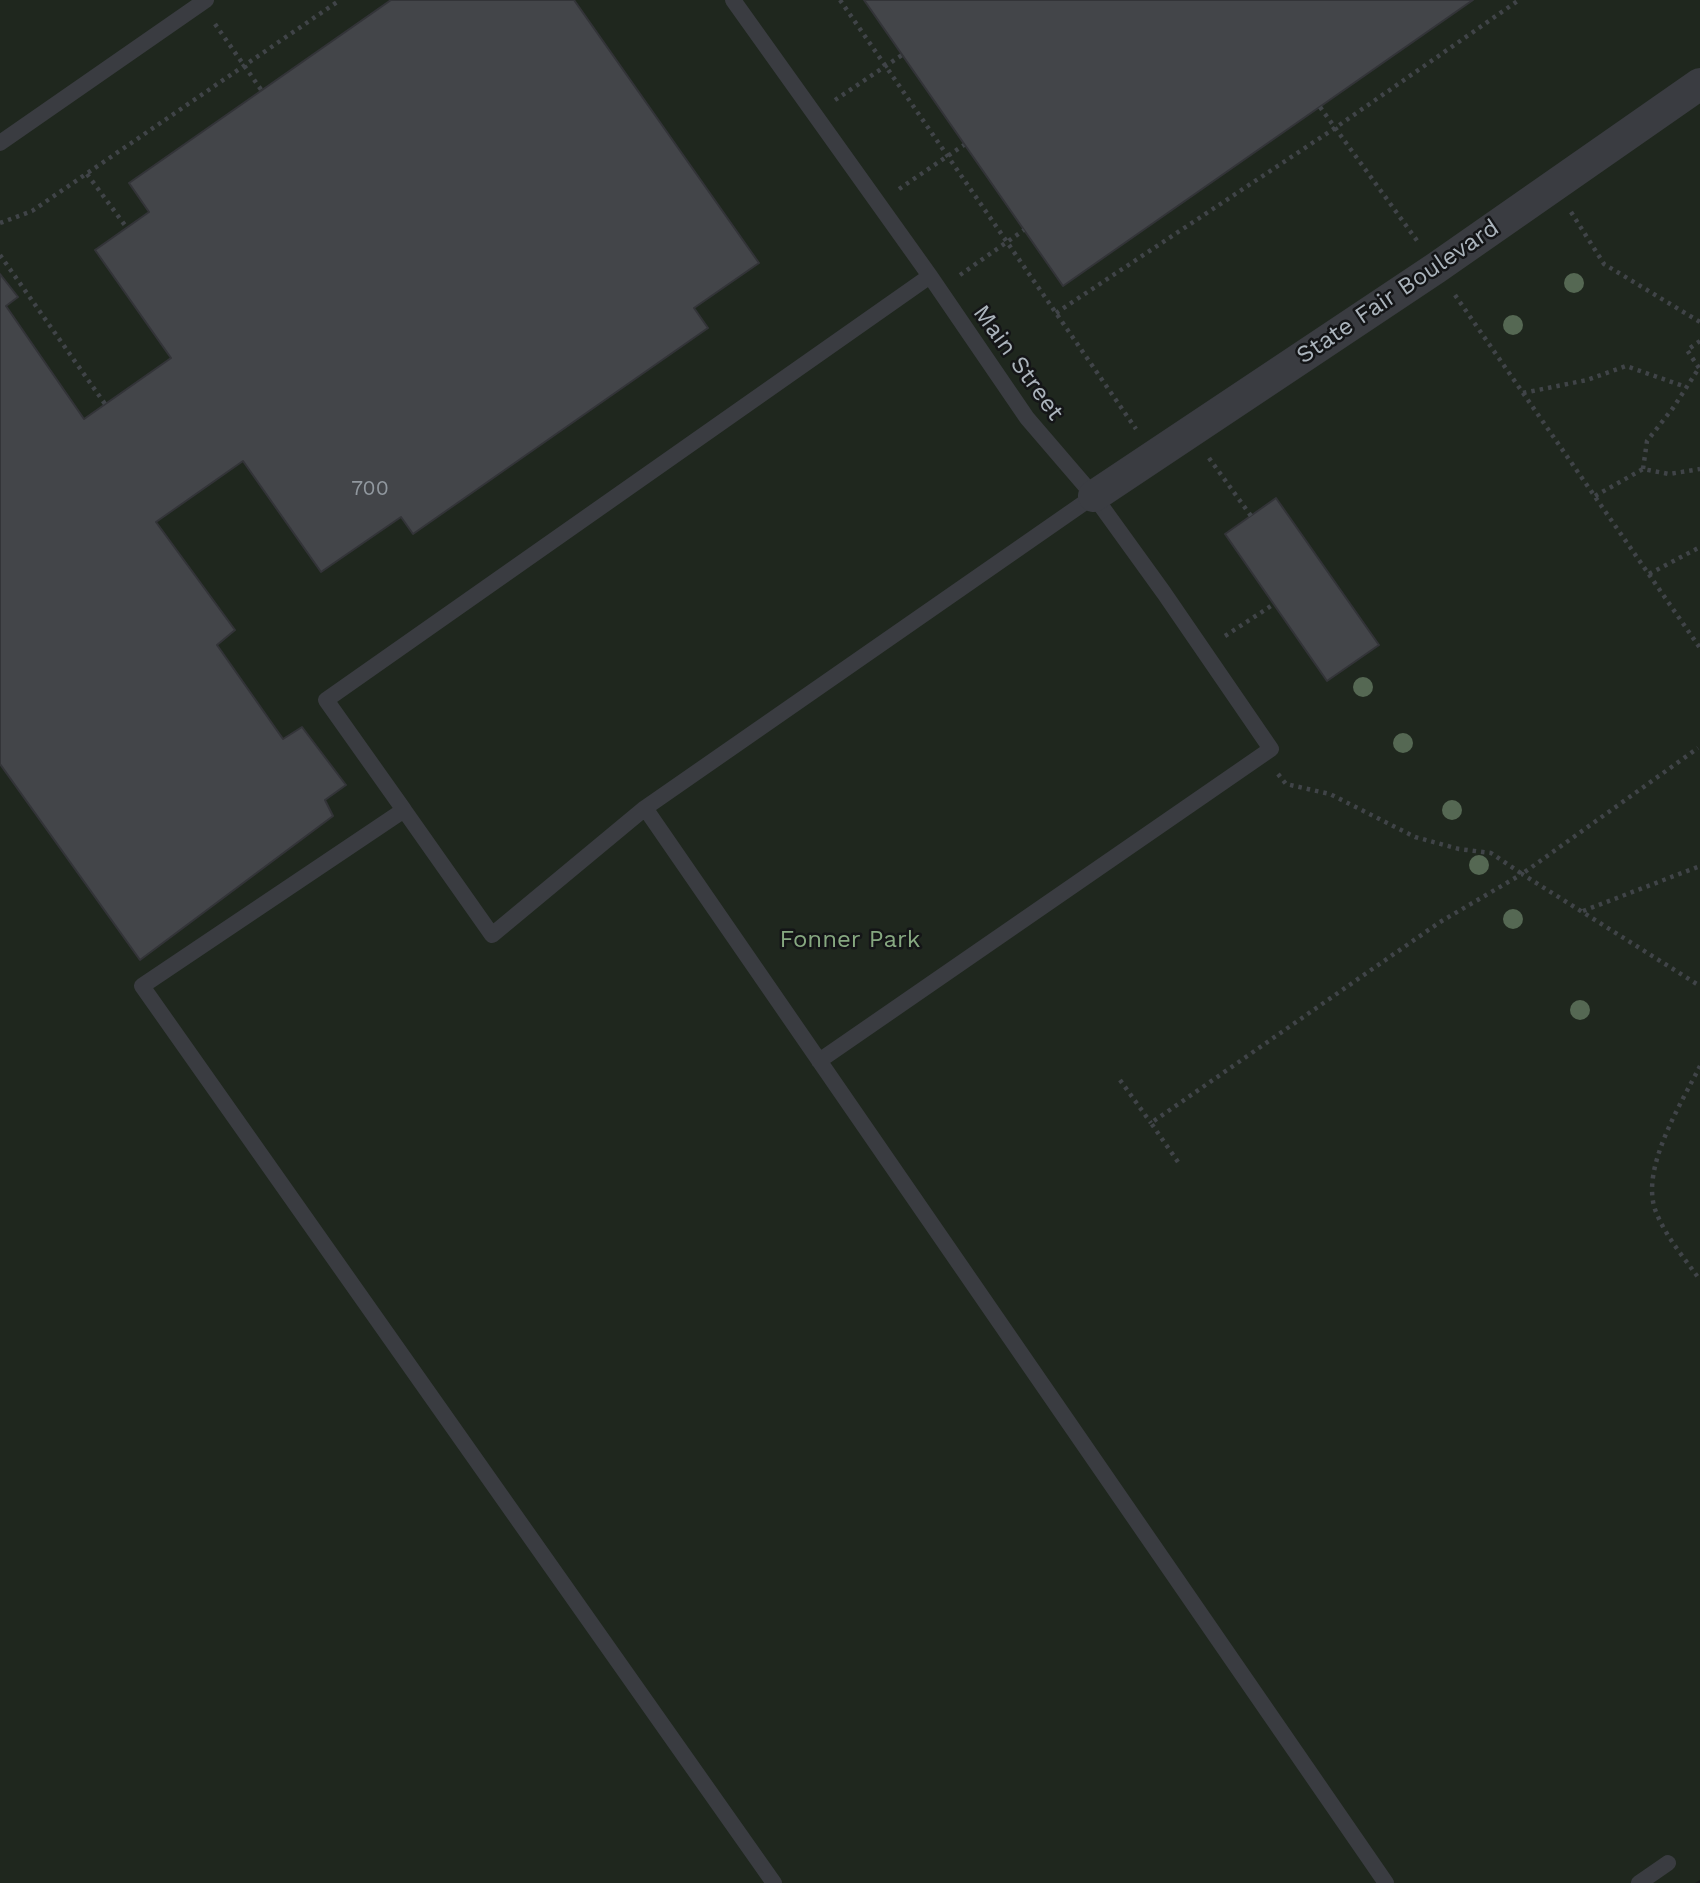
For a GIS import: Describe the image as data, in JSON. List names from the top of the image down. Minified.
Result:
{"streets":{"street":["State Fair Boulevard"],"lane":["Main Street"]},"crossings":[["State Fair Boulevard","Main Street"]],"parks":["Fonner Park"],"house_numbers":["700"]}
